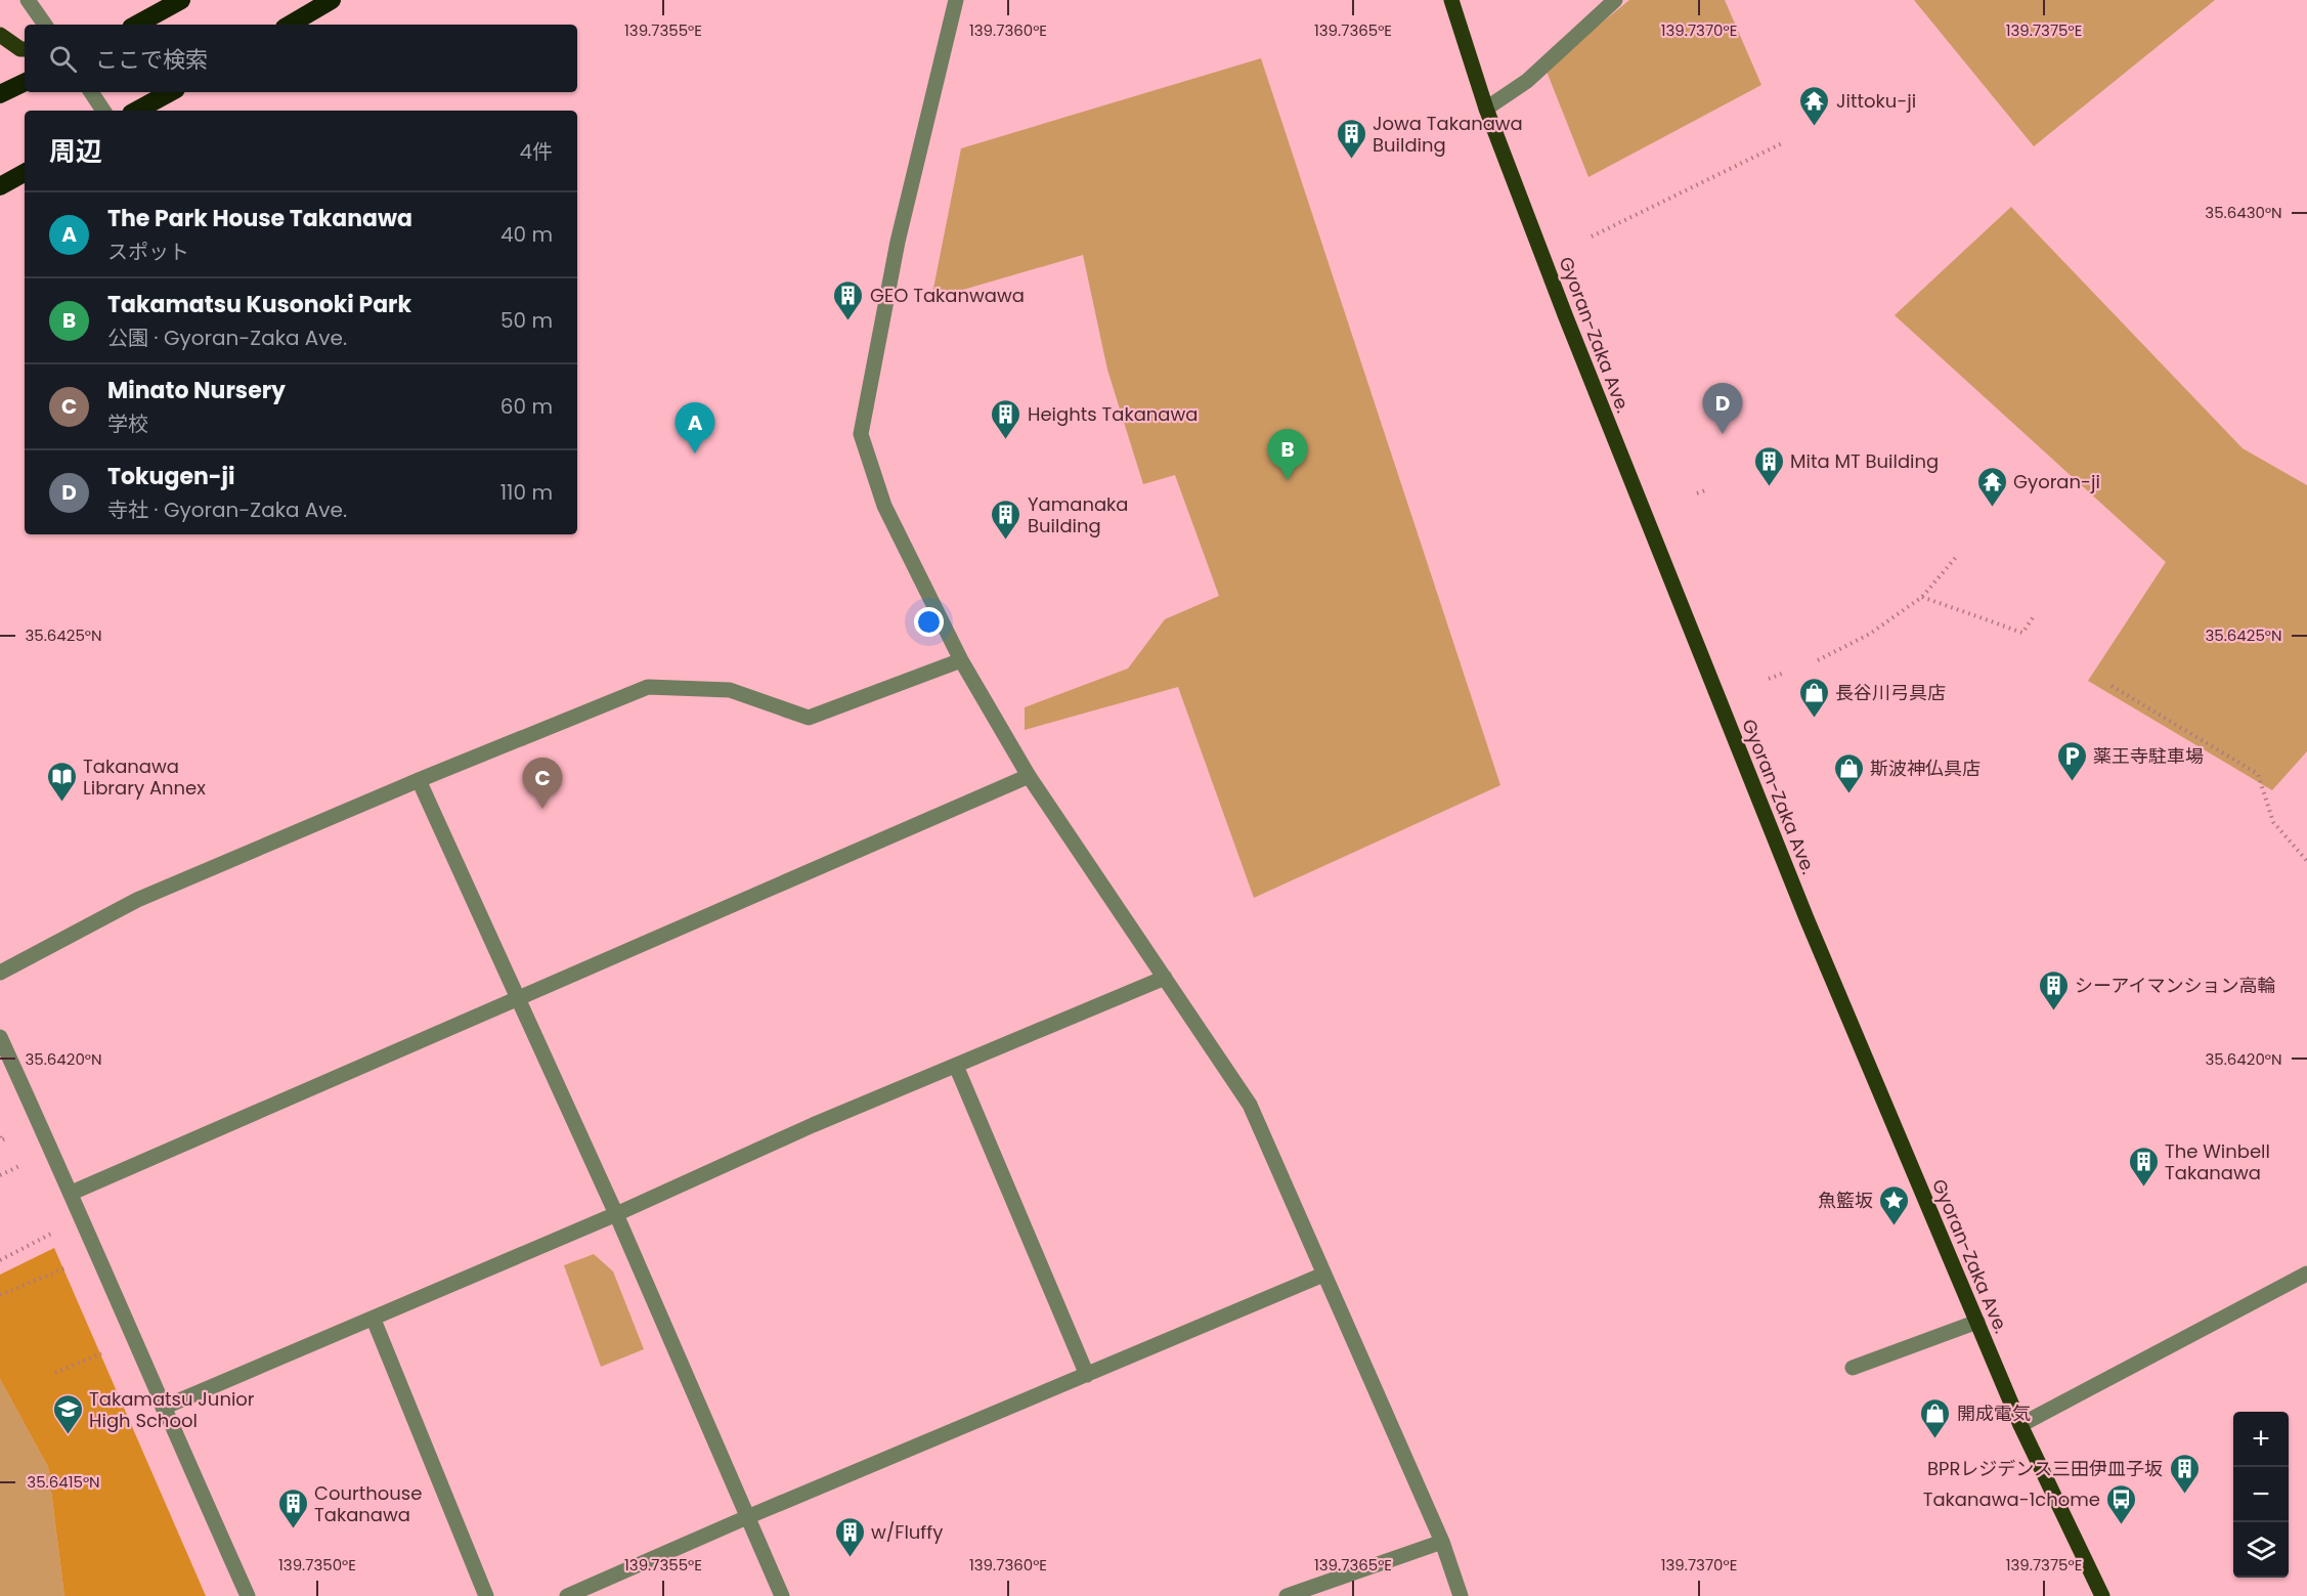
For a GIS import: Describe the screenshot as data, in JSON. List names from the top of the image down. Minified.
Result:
{"streets":{"main road":["Gyoran-Zaka Ave."]},"places":{"temple":["Jittoku-ji","Gyoran-ji"],"building":["Jowa Takanawa Building","GEO Takanwawa","Heights Takanawa","Mita MT Building","Yamanaka Building","シーアイマンション高輪","The Winbell Takanawa","BPRレジデンス三田伊皿子坂","Courthouse Takanawa","w/Fluffy"],"shop":["長谷川弓具店","斯波神仏具店","開成電気"],"parking":["薬王寺駐車場"],"library":["Takanawa Library Annex"],"place":["魚籃坂"],"school or university":["Takamatsu Junior High School"],"bus stop":["Takanawa-1chome"]},"page":{"search":"ここで検索","heading":["周辺","4件"],"list":[{"mark":"A","name":"The Park House Takanawa","note":"スポット","value":"40 m"},{"mark":"B","name":"Takamatsu Kusonoki Park","note":"公園 · Gyoran-Zaka Ave.","value":"50 m"},{"mark":"C","name":"Minato Nursery","note":"学校","value":"60 m"},{"mark":"D","name":"Tokugen-ji","note":"寺社 · Gyoran-Zaka Ave.","value":"110 m"}],"pins":["D","A","B","C"],"map_buttons":["+","−"]},"coordinates":["139.7355°E","139.7360°E","139.7365°E","139.7370°E","139.7375°E","35.6430°N","35.6425°N","35.6420°N","35.6415°N","139.7350°E"]}
